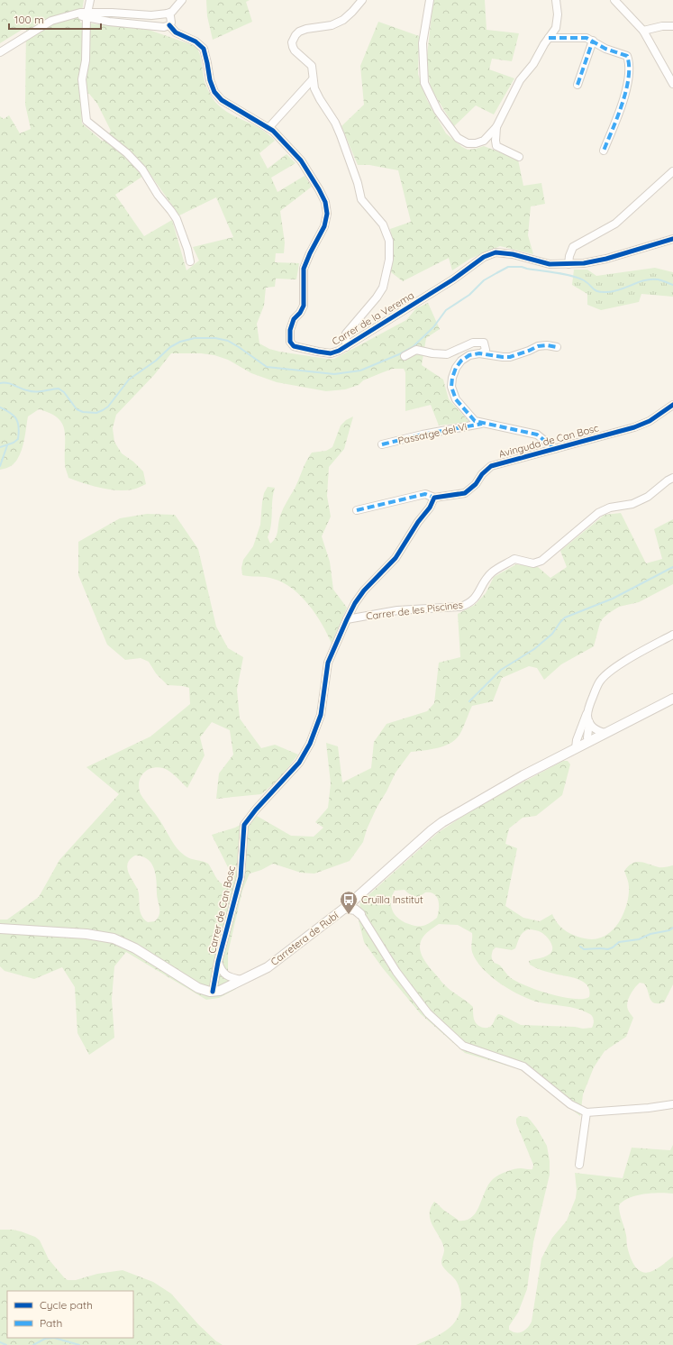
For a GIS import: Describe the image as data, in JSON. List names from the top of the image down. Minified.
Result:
{"streets":{"street":["Carrer de la Verema","Passatge del Vi","Avinguda de Can Bosc","Carrer de les Piscines","Carrer de Can Bosc","Carretera de Rubí"]},"crossings":[["Carrer de les Piscines","Carrer de Can Bosc"],["Carrer de Can Bosc","Carretera de Rubí"]],"places":{"bus stop":["Cruïlla Institut"]},"legend":["Cycle path","Path"],"scale_bar":"100 m"}
